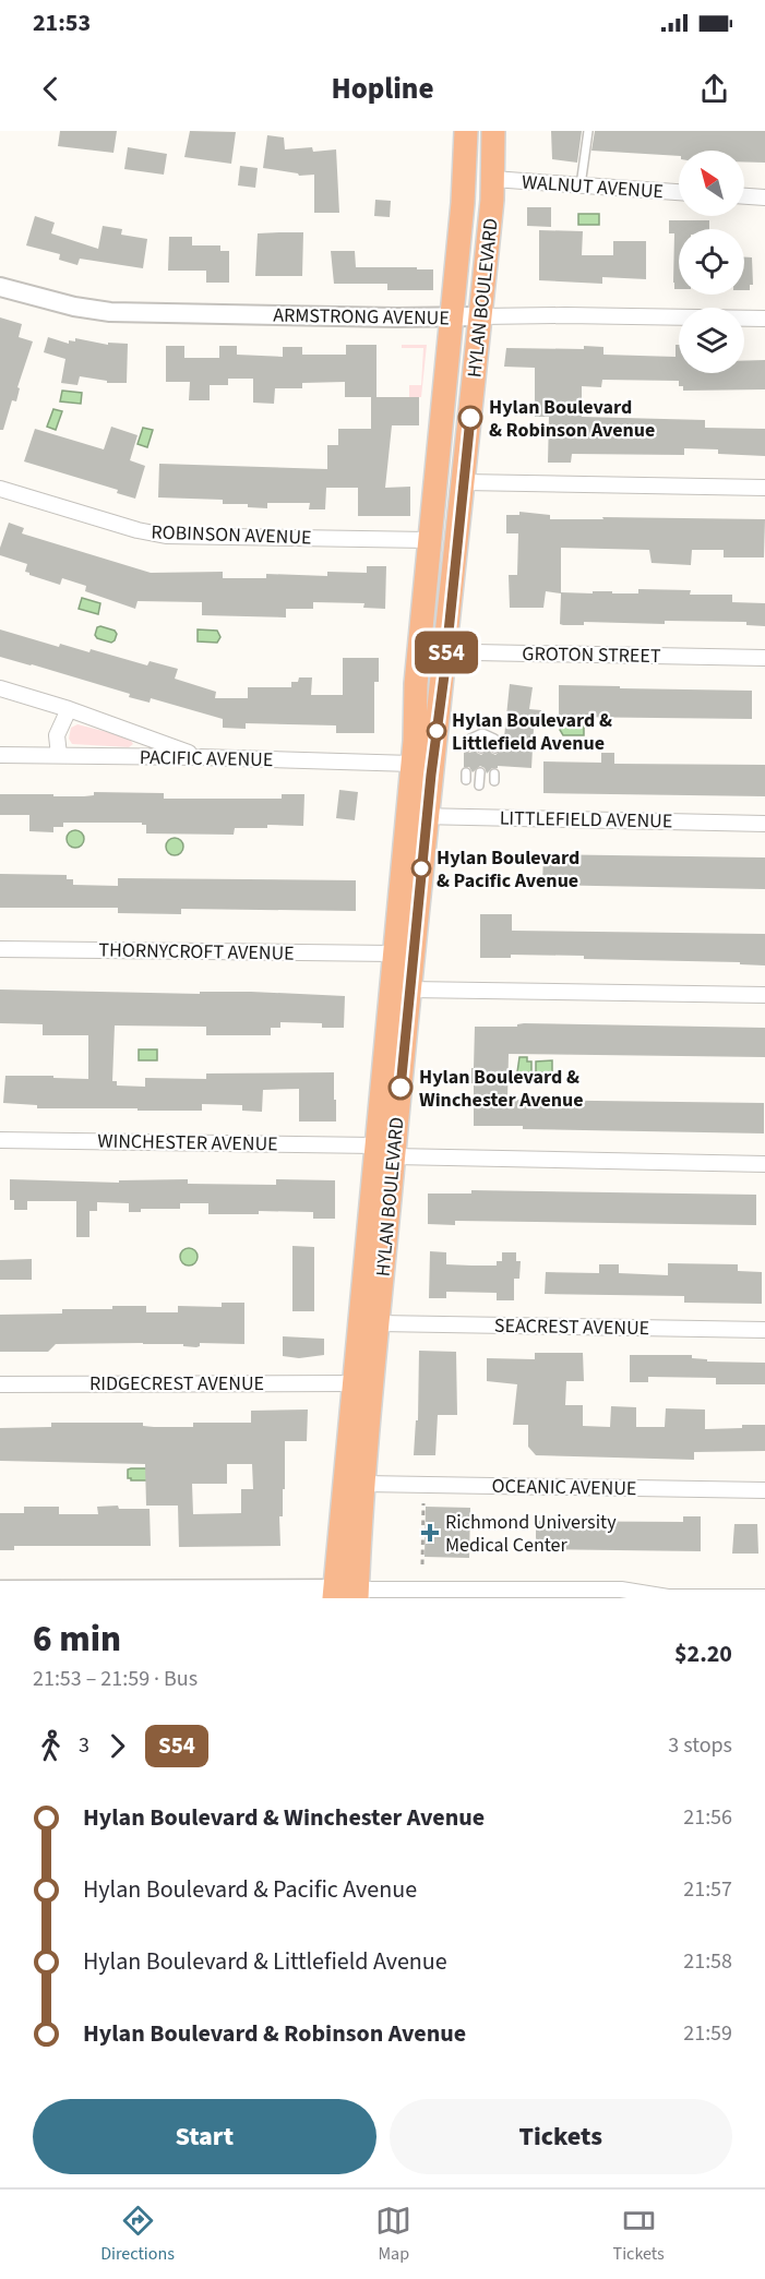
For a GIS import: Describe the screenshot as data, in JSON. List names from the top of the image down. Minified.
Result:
{"streets":{"main road":["HYLAN BOULEVARD"],"street":["WALNUT AVENUE","ARMSTRONG AVENUE","ROBINSON AVENUE","GROTON STREET","PACIFIC AVENUE","LITTLEFIELD AVENUE","THORNYCROFT AVENUE","WINCHESTER AVENUE","SEACREST AVENUE","RIDGECREST AVENUE","OCEANIC AVENUE"]},"crossings":[["WALNUT AVENUE","HYLAN BOULEVARD"],["HYLAN BOULEVARD","ARMSTRONG AVENUE"],["HYLAN BOULEVARD","ROBINSON AVENUE"],["HYLAN BOULEVARD","GROTON STREET"],["HYLAN BOULEVARD","PACIFIC AVENUE"],["HYLAN BOULEVARD","LITTLEFIELD AVENUE"],["HYLAN BOULEVARD","THORNYCROFT AVENUE"],["HYLAN BOULEVARD","WINCHESTER AVENUE"],["HYLAN BOULEVARD","SEACREST AVENUE"],["HYLAN BOULEVARD","RIDGECREST AVENUE"],["HYLAN BOULEVARD","OCEANIC AVENUE"]],"places":{"other":["Hylan Boulevard & Robinson Avenue","Hylan Boulevard & Littlefield Avenue","Hylan Boulevard & Pacific Avenue","Hylan Boulevard & Winchester Avenue"],"health":["Richmond University Medical Center"]},"lines":["bus line S54"],"north":"top left","page":{"status":"21:53","header":"Hopline","on_map":"S54","heading":["6 min","21:53 – 21:59 · Bus","$2.20"],"legs":["3","S54","3 stops"],"list":[{"name":"Hylan Boulevard & Winchester Avenue","value":"21:56"},{"name":"Hylan Boulevard & Pacific Avenue","value":"21:57"},{"name":"Hylan Boulevard & Littlefield Avenue","value":"21:58"},{"name":"Hylan Boulevard & Robinson Avenue","value":"21:59"}],"buttons":["Start","Tickets"],"tabs":["Directions","Map","Tickets"]}}
